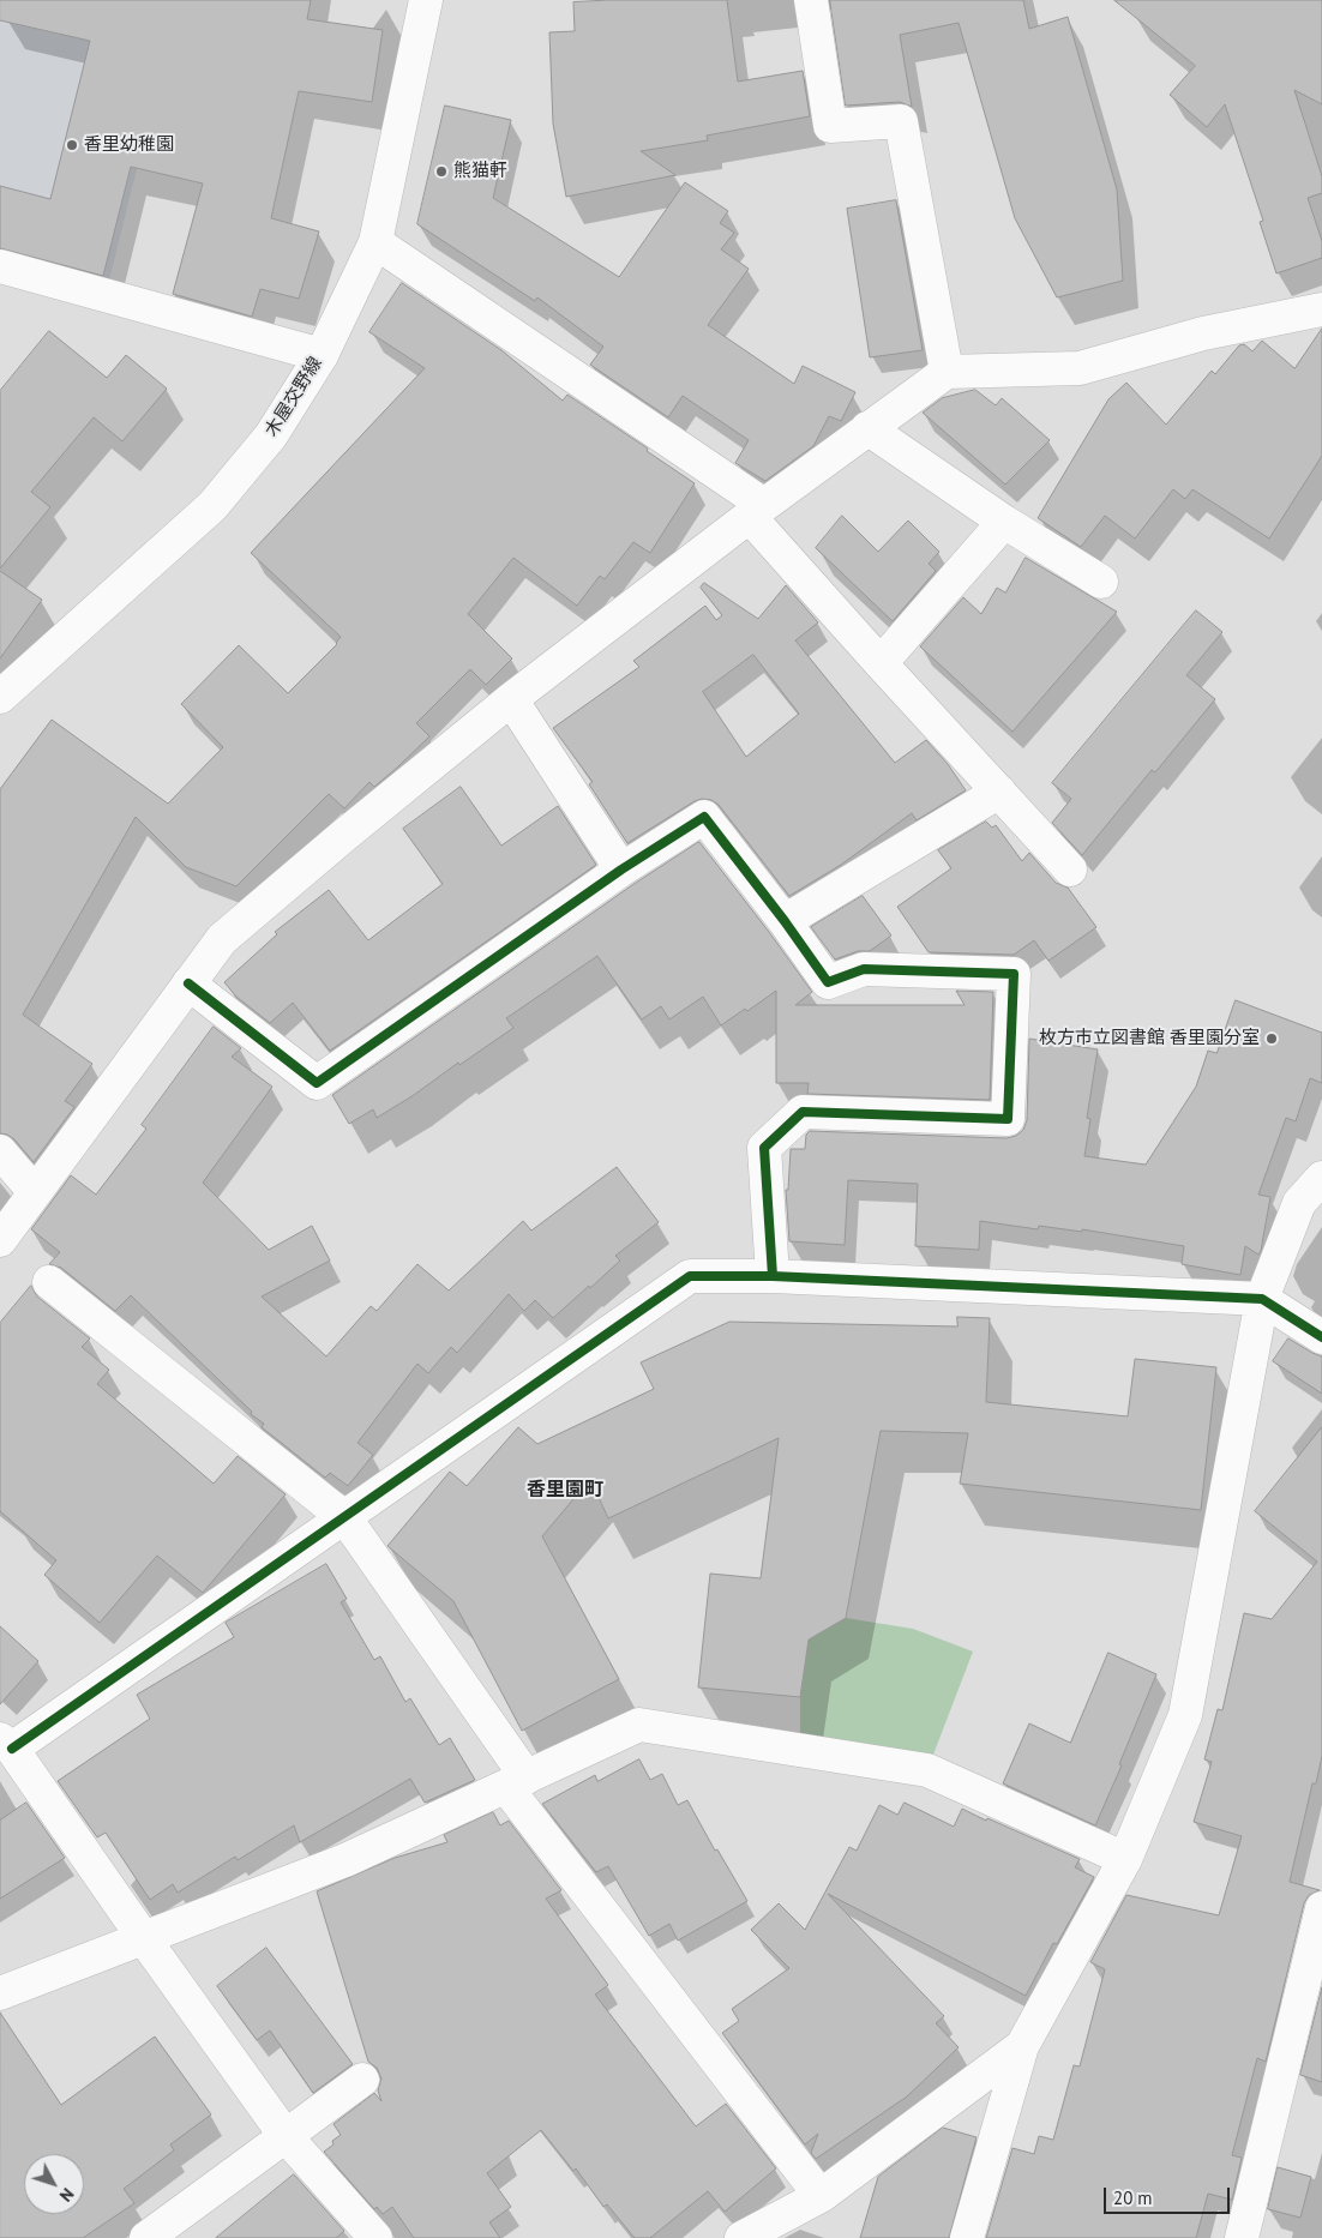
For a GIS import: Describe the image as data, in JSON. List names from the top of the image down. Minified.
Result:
{"streets":{"street":["木屋交野線"]},"districts":["香里園町"],"places":["香里幼稚園","熊猫軒","枚方市立図書館 香里園分室"],"scale_bar":"20 m","north":"bottom right"}
